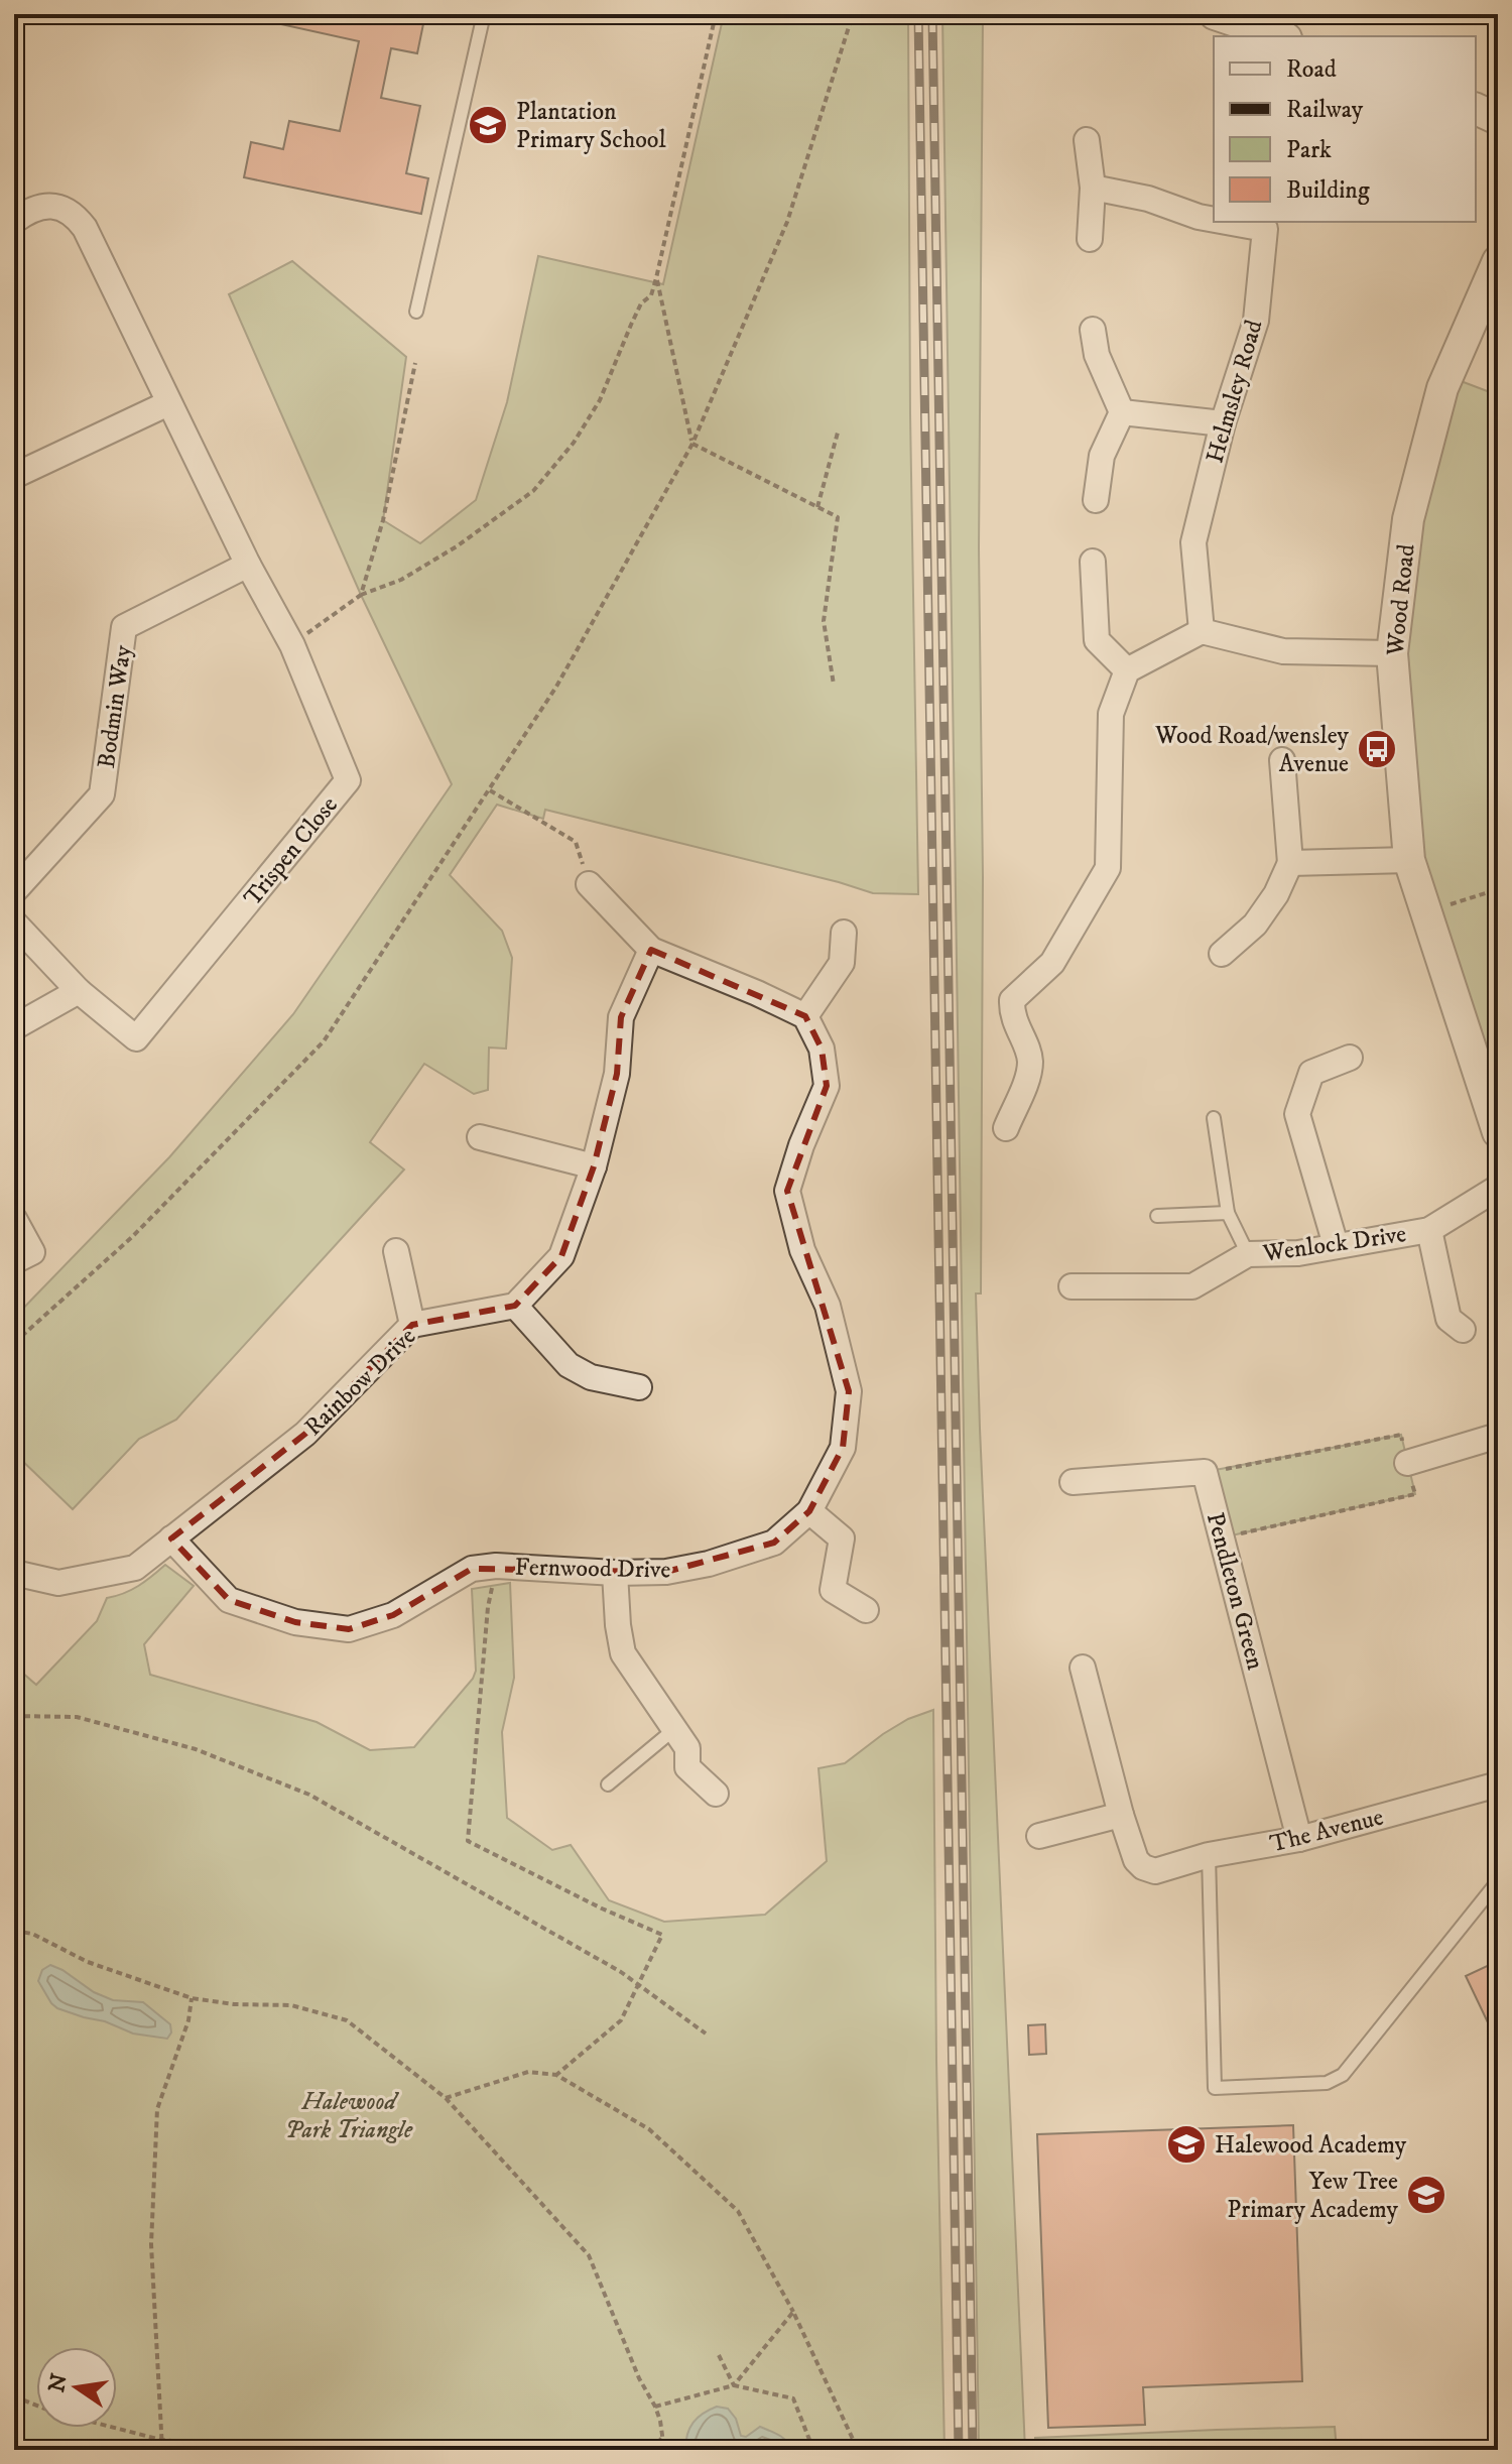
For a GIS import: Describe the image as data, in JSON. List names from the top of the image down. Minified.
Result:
{"streets":{"street":["Helmsley Road","Wood Road","Bodmin Way","Trispen Close","Wenlock Drive","Rainbow Drive","Fernwood Drive","Pendleton Green","The Avenue"]},"crossings":[["Bodmin Way","Trispen Close"],["Rainbow Drive","Fernwood Drive"],["Pendleton Green","The Avenue"]],"parks":["Halewood Park Triangle"],"places":{"school or university":["Plantation Primary School","Halewood Academy","Yew Tree Primary Academy"],"bus stop":["Wood Road/wensley Avenue"]},"legend":["Road","Railway","Park","Building"],"north":"left"}
